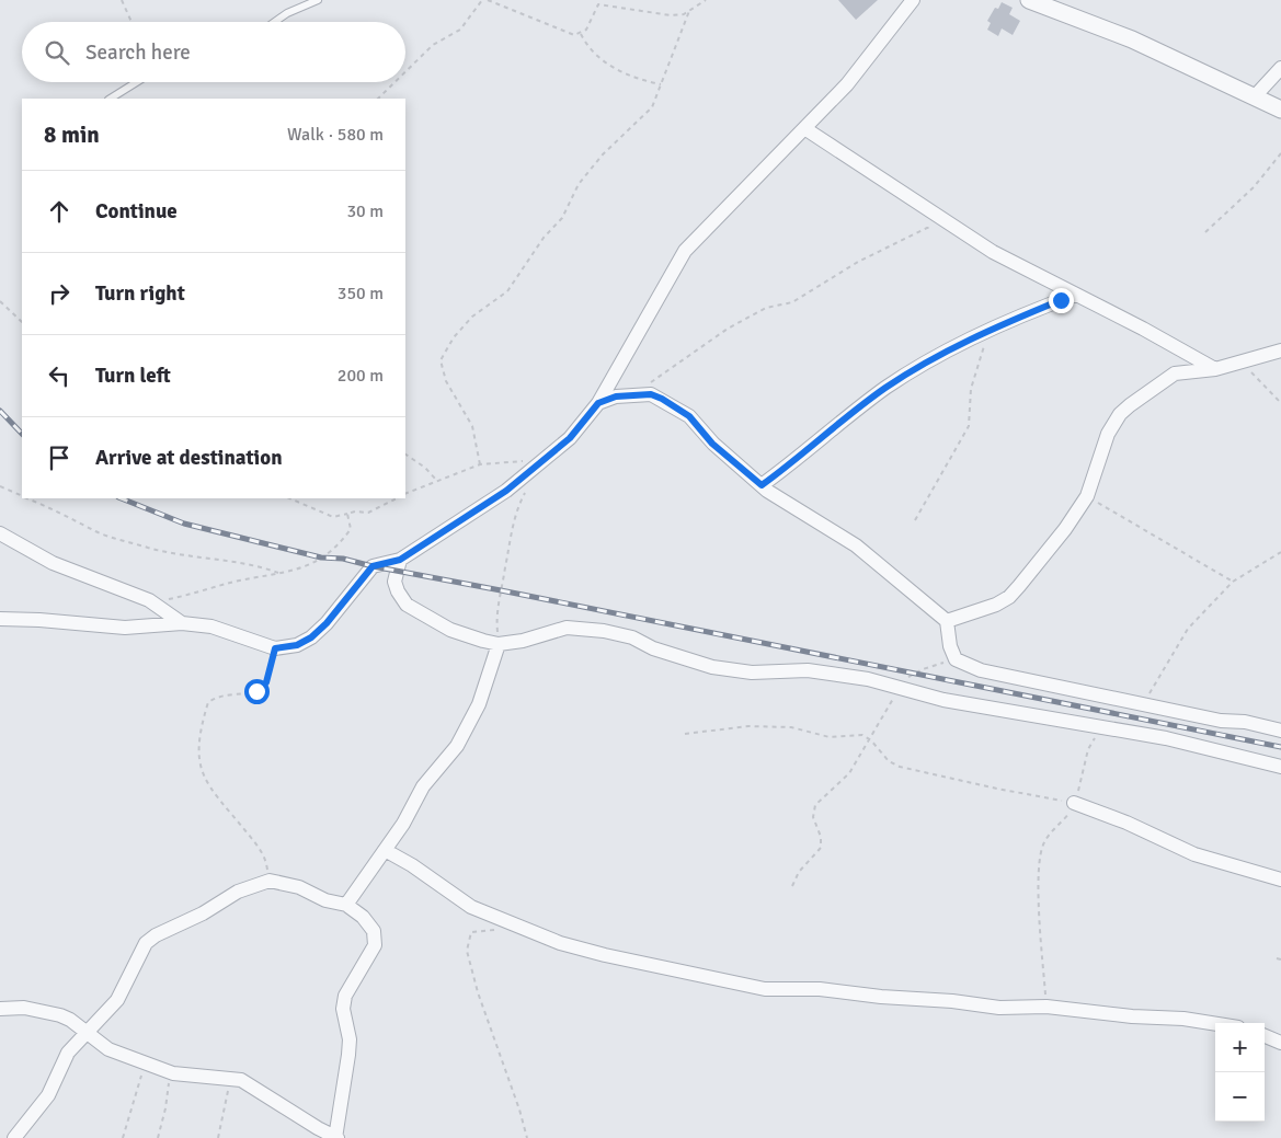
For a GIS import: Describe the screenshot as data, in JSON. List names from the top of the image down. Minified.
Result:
{"page":{"search":"Search here","heading":["8 min","Walk · 580 m"],"list":[["Continue","30 m"],["Turn right","350 m"],["Turn left","200 m"],"Arrive at destination"],"map_buttons":["+","−"]}}
